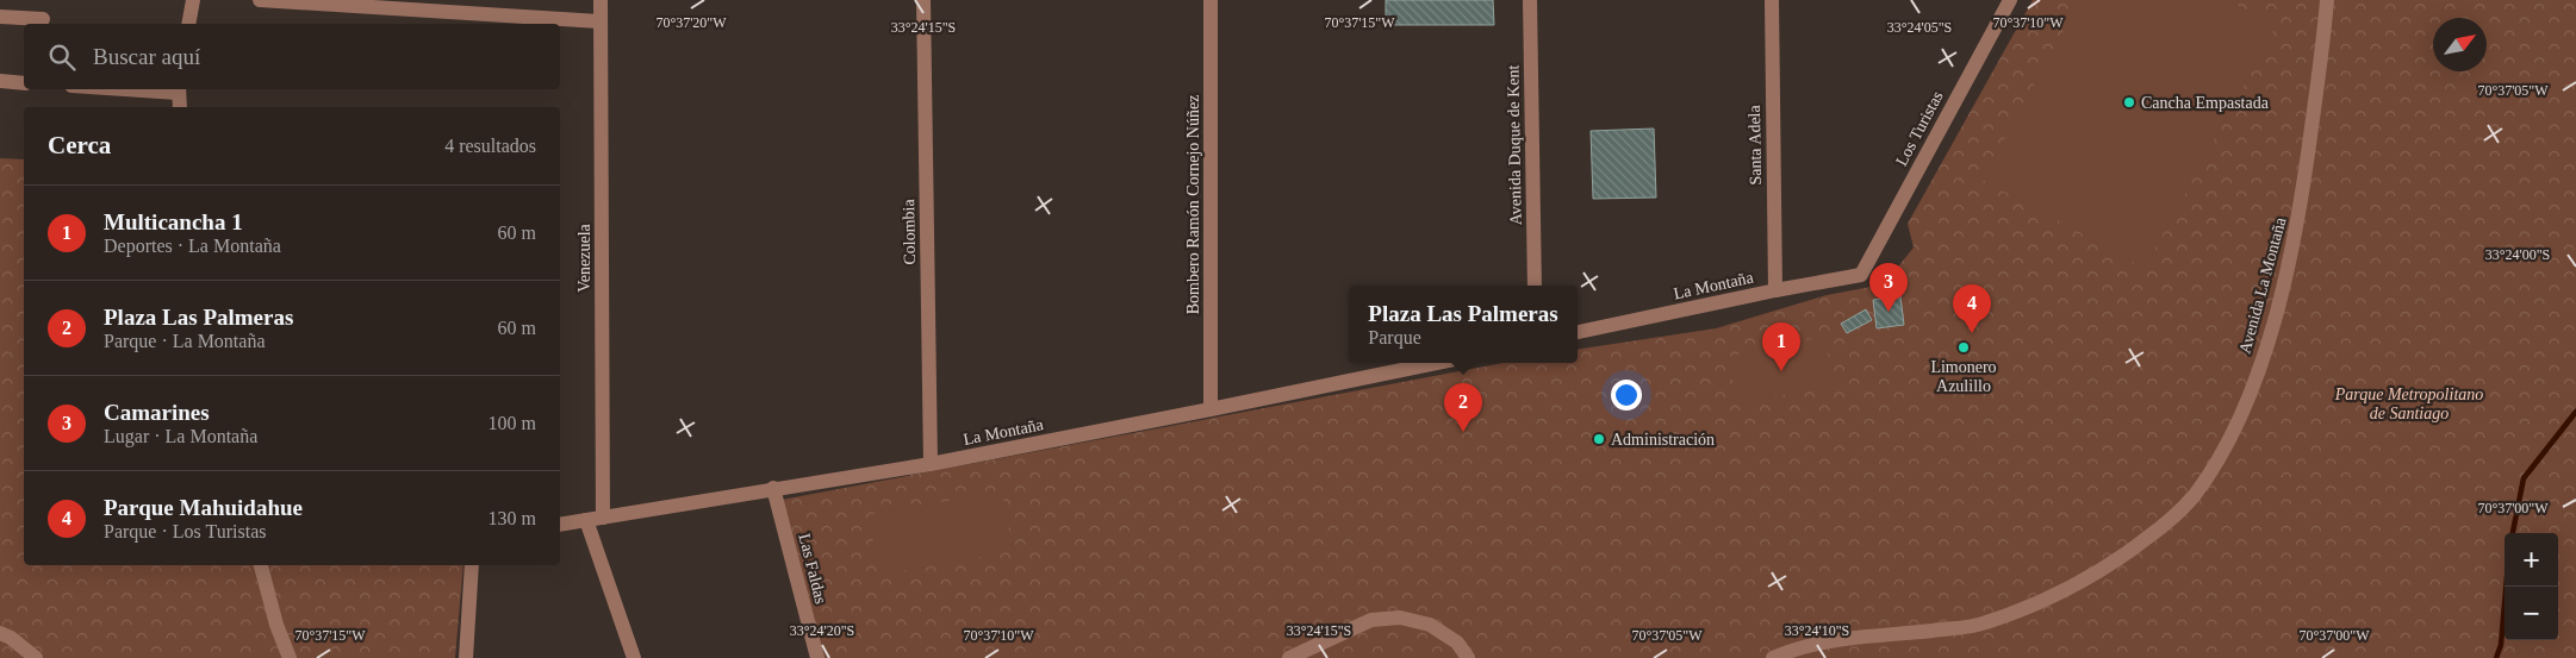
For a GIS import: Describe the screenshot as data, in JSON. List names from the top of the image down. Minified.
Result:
{"streets":{"street":["Los Turistas","Avenida Duque de Kent","Santa Adela","Bombero Ramón Cornejo Núñez","Colombia","Venezuela","La Montaña","Avenida La Montaña","Las Faldas"]},"crossings":[["Los Turistas","La Montaña"],["Santa Adela","La Montaña"],["Bombero Ramón Cornejo Núñez","La Montaña"],["Colombia","La Montaña"],["Venezuela","La Montaña"],["La Montaña","Las Faldas"]],"parks":["Parque Metropolitano de Santiago"],"places":["Cancha Empastada","Limonero Azulillo","Administración"],"north":"top right","page":{"search":"Buscar aquí","heading":["Cerca","4 resultados"],"list":[{"mark":"1","name":"Multicancha 1","note":"Deportes · La Montaña","value":"60 m"},{"mark":"2","name":"Plaza Las Palmeras","note":"Parque · La Montaña","value":"60 m"},{"mark":"3","name":"Camarines","note":"Lugar · La Montaña","value":"100 m"},{"mark":"4","name":"Parque Mahuidahue","note":"Parque · Los Turistas","value":"130 m"}],"pins":["3","4","1","2"],"popup":["Plaza Las Palmeras","Parque"],"map_buttons":["+","−"]},"coordinates":["70°37'15\"W","70°37'10\"W","70°37'20\"W","33°24'05\"S","33°24'15\"S","70°37'05\"W","33°24'00\"S","70°37'00\"W","33°24'20\"S","33°24'10\"S"]}
